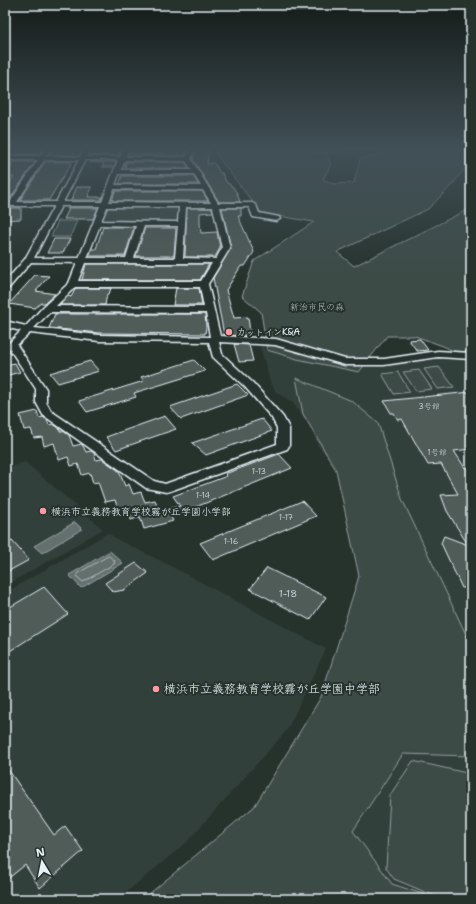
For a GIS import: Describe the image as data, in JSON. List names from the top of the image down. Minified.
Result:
{"parks":["新治市民の森"],"places":["カットインK&A","横浜市立義務教育学校霧が丘学園小学部","横浜市立義務教育学校霧が丘学園中学部"],"house_numbers":["3号館","1号館","1-13","1-14","1-17","1-16","1-18"],"north":"top"}
